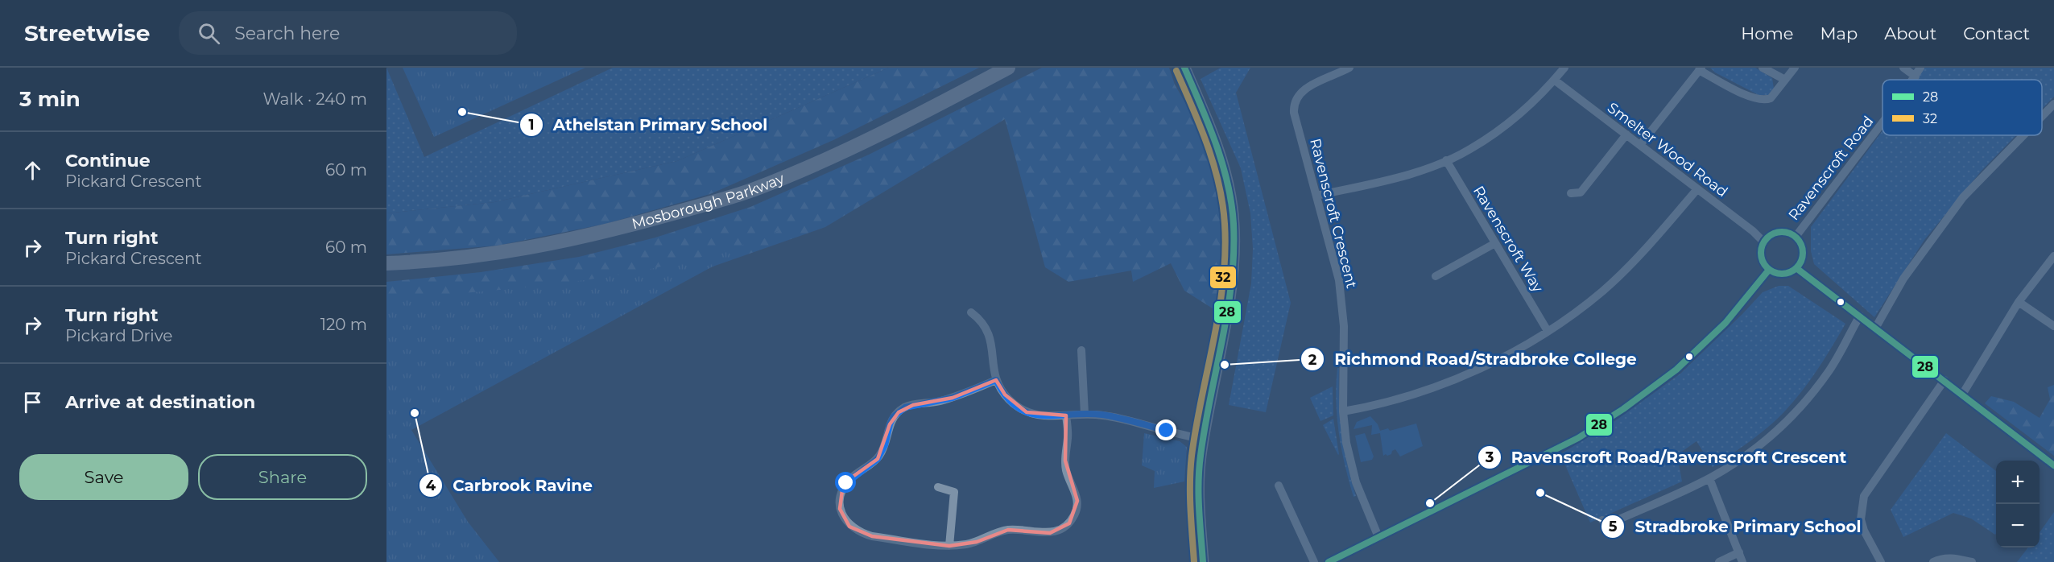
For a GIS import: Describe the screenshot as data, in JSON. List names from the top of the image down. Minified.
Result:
{"streets":{"highway":["Mosborough Parkway"],"street":["Smelter Wood Road","Ravenscroft Road","Ravenscroft Crescent","Ravenscroft Way"]},"crossings":[["Smelter Wood Road","Ravenscroft Road"]],"places":["Athelstan Primary School","Richmond Road/Stradbroke College","Carbrook Ravine","Stradbroke Primary School","Ravenscroft Road/Ravenscroft Crescent"],"lines":["transit line 28","transit line 32"],"legend":["28","32"],"page":{"header":"Streetwise","search":"Search here","nav":["Home","Map","About","Contact"],"heading":["3 min","Walk · 240 m"],"list":[["Continue","Pickard Crescent","60 m"],["Turn right","Pickard Crescent","60 m"],["Turn right","Pickard Drive","120 m"],"Arrive at destination"],"buttons":["Save","Share"],"map_buttons":["+","−"]}}
